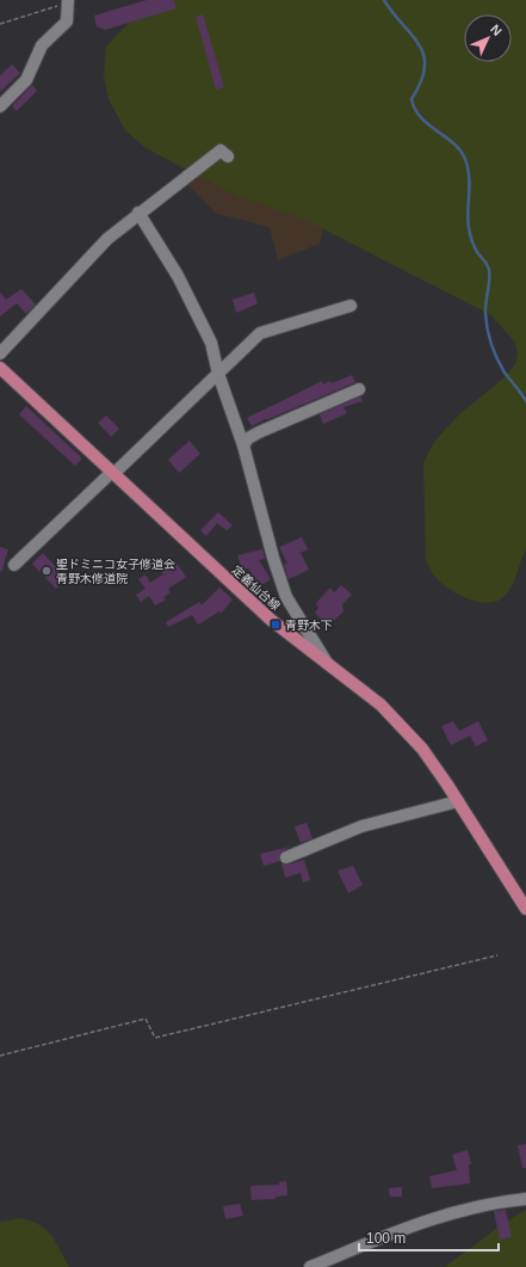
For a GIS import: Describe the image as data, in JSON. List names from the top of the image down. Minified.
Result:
{"streets":{"main road":["定義仙台線"]},"places":{"other":["聖ドミニコ女子修道会 青野木修道院"],"transit":["青野木下"]},"scale_bar":"100 m","north":"top right"}
